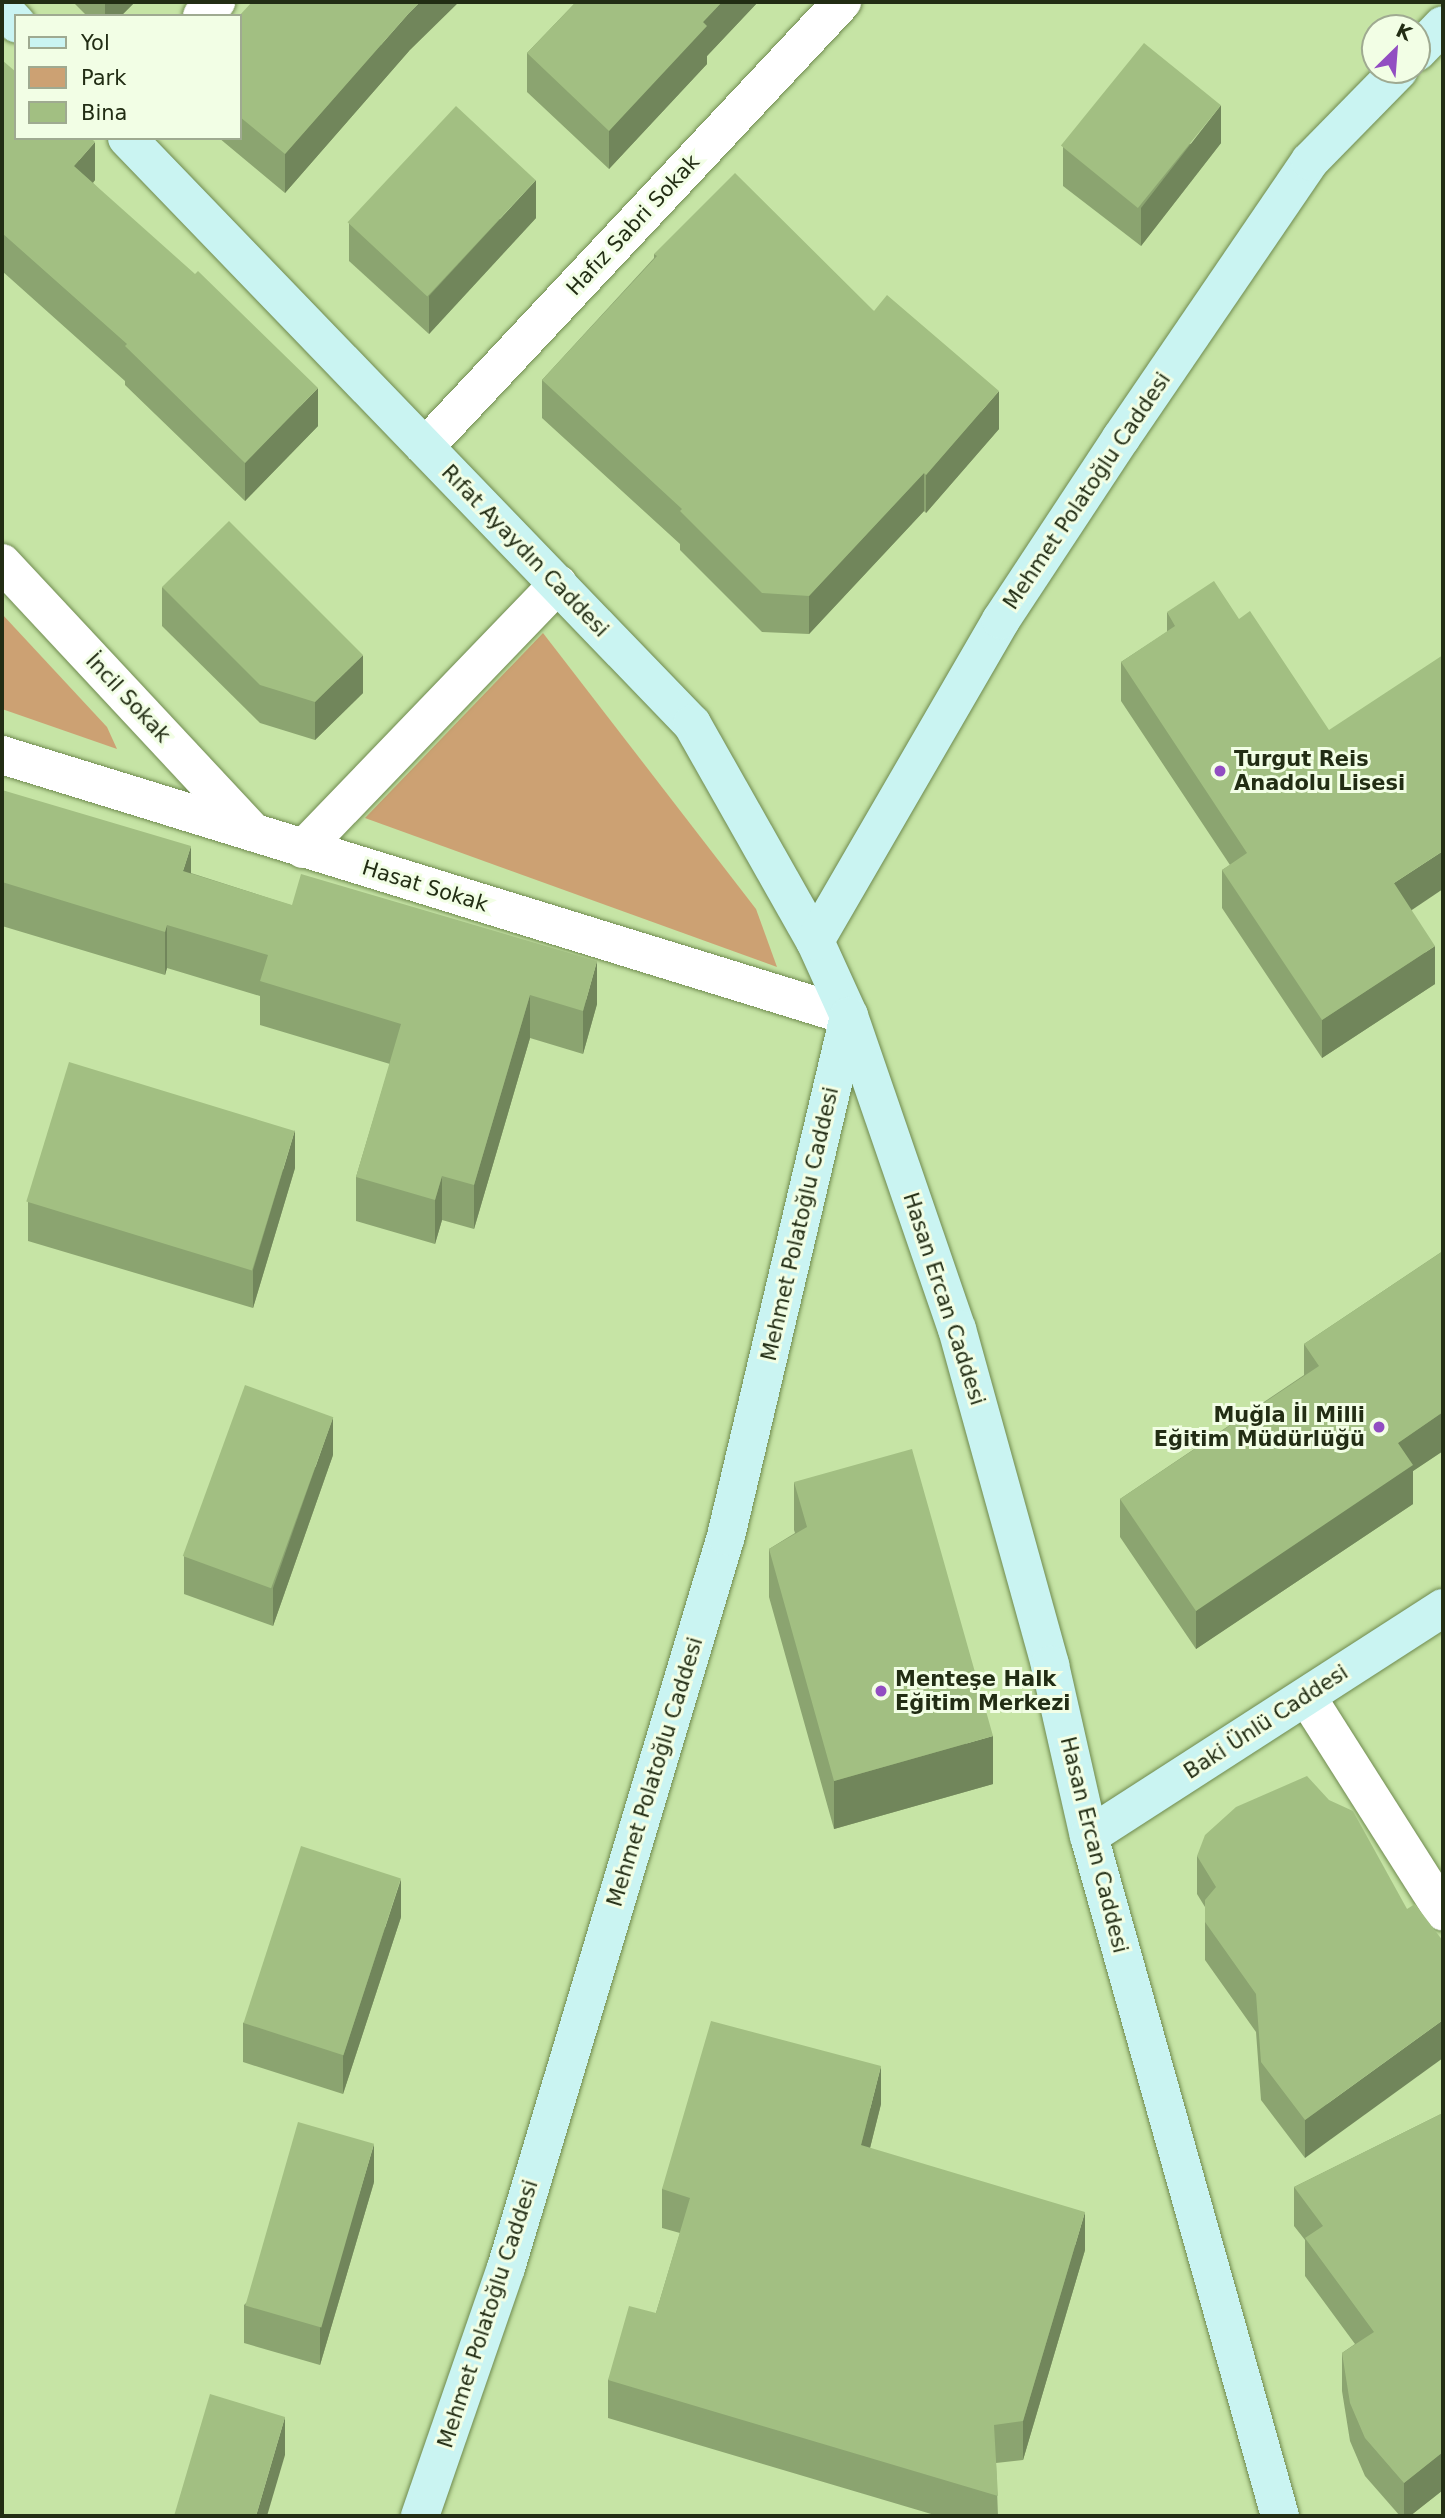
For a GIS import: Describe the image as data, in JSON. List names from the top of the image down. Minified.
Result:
{"streets":{"street":["Hafız Sabri Sokak","Mehmet Polatoğlu Caddesi","Rıfat Ayaydın Caddesi","İncil Sokak","Hasat Sokak","Hasan Ercan Caddesi","Baki Ünlü Caddesi"]},"crossings":[["Hafız Sabri Sokak","Rıfat Ayaydın Caddesi"],["Mehmet Polatoğlu Caddesi","Rıfat Ayaydın Caddesi"],["Mehmet Polatoğlu Caddesi","Hasat Sokak"],["Mehmet Polatoğlu Caddesi","Hasan Ercan Caddesi"],["Rıfat Ayaydın Caddesi","Hasat Sokak"],["Rıfat Ayaydın Caddesi","Hasan Ercan Caddesi"],["İncil Sokak","Hasat Sokak"],["Hasat Sokak","Hasan Ercan Caddesi"],["Hasan Ercan Caddesi","Baki Ünlü Caddesi"]],"places":["Turgut Reis Anadolu Lisesi","Muğla İl Milli Eğitim Müdürlüğü","Menteşe Halk Eğitim Merkezi"],"legend":["Yol","Park","Bina"],"north":"top right"}
